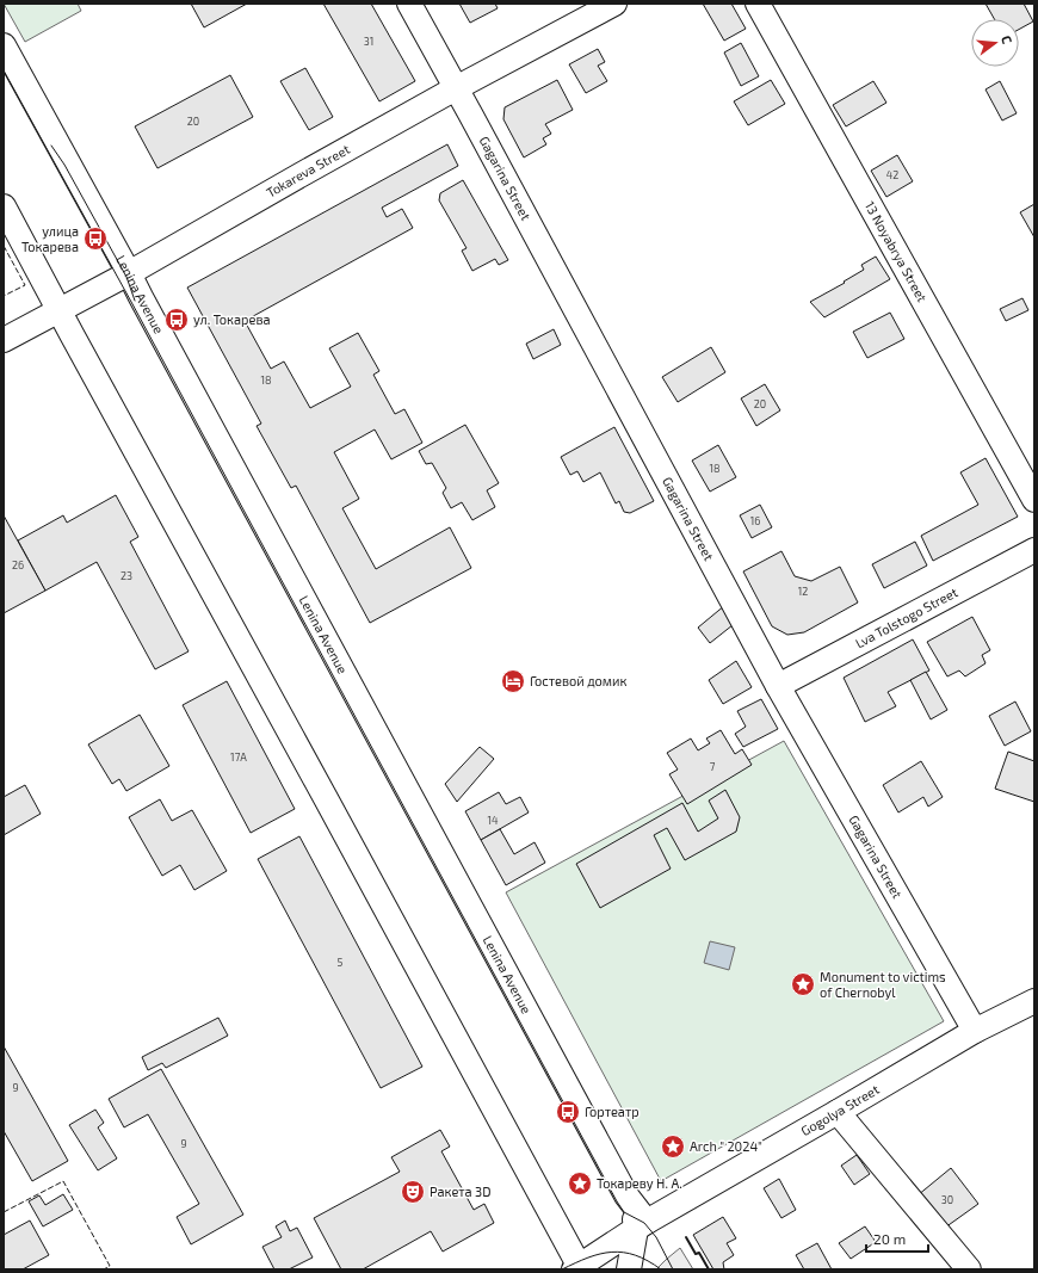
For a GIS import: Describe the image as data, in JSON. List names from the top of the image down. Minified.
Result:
{"streets":{"street":["Tokareva Street","Gagarina Street","13 Noyabrya Street","Lenina Avenue","Lva Tolstogo Street","Gogolya Street"]},"crossings":[["Tokareva Street","Gagarina Street"],["Tokareva Street","Lenina Avenue"],["Gagarina Street","Lva Tolstogo Street"],["Gagarina Street","Gogolya Street"],["Lenina Avenue","Gogolya Street"]],"places":{"bus stop":["улица Токарева","ул. Токарева","Гортеатр"],"hotel":["Гостевой домик"],"place":["Monument to victims of Chernobyl","Arch \" 2024\"","Токареву Н. А."],"theatre":["Ракета 3D"]},"house_numbers":["31","20","42","18","20","18","16","26","23","12","17А","7","14","5","9","9","30"],"scale_bar":"20 m","north":"right"}
